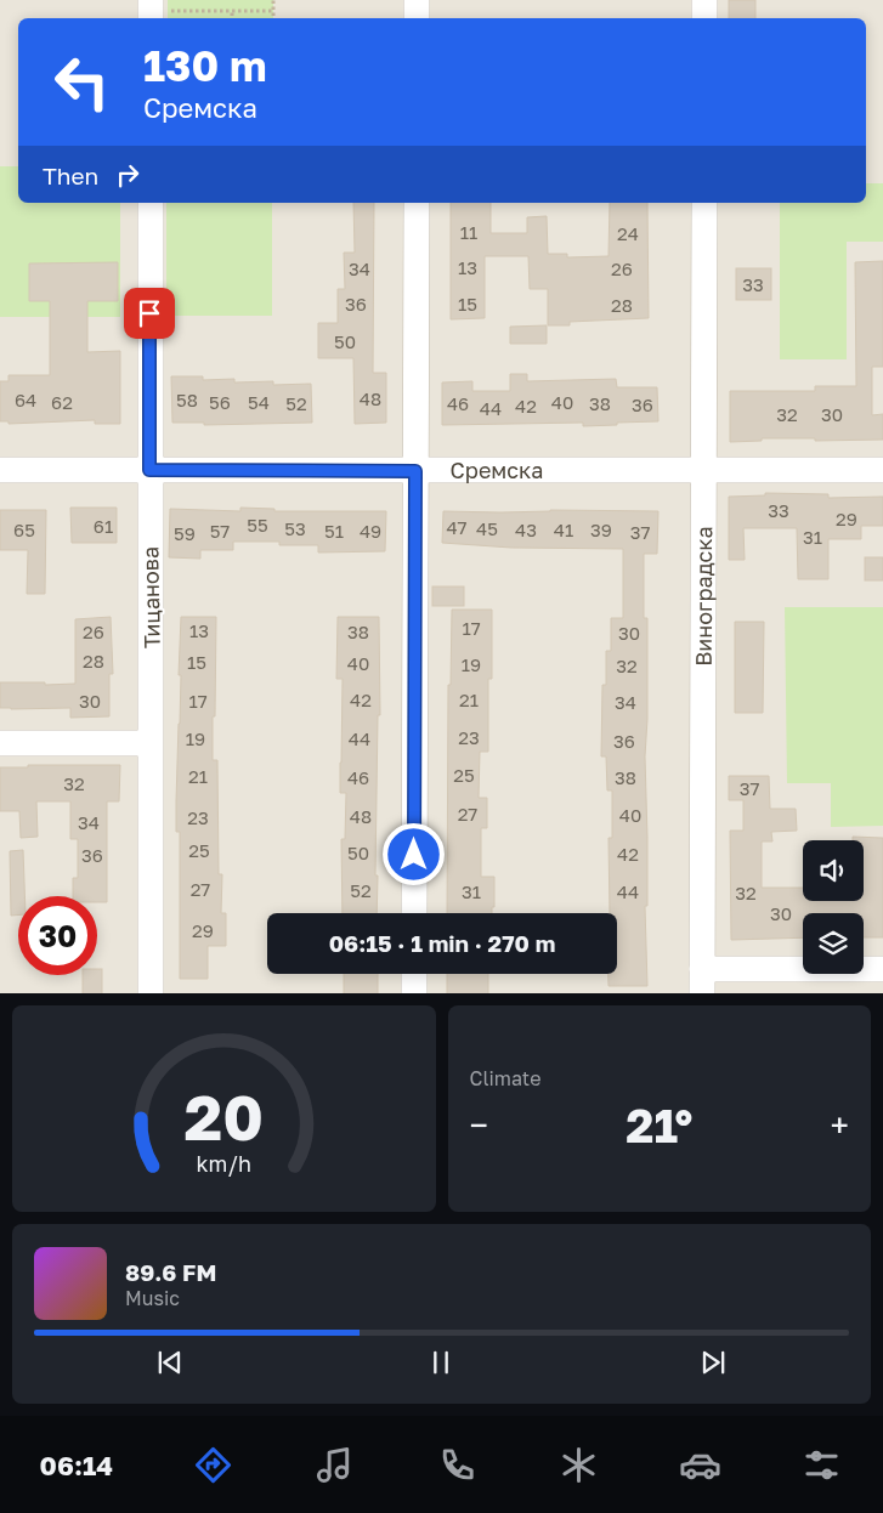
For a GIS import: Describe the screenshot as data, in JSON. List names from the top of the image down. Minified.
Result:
{"streets":{"street":["Сремска","Тицанова","Виноградска"]},"crossings":[["Сремска","Тицанова"],["Сремска","Виноградска"]],"house_numbers":["11","24","13","34","26","33","36","15","28","50","48","64","58","62","56","54","40","52","46","38","36","42","44","32","30","33","29","55","61","47","53","45","65","43","41","39","57","51","49","37","59","31","17","13","26","38","30","28","15","40","19","32","42","21","30","17","34","23","19","44","36","25","21","46","38","32","37","27","40","48","23","34","25","50","42","36","27","52","31","44","32","30","29"],"page":{"turn":["130 m","Сремска"],"then":"Then","limit":"30","trip":"06:15 · 1 min · 270 m","tile":"Climate","heat":["−","21°","+"],"song":["89.6 FM","Music"],"tabs":"06:14","gauge":["20","km/h"]}}
